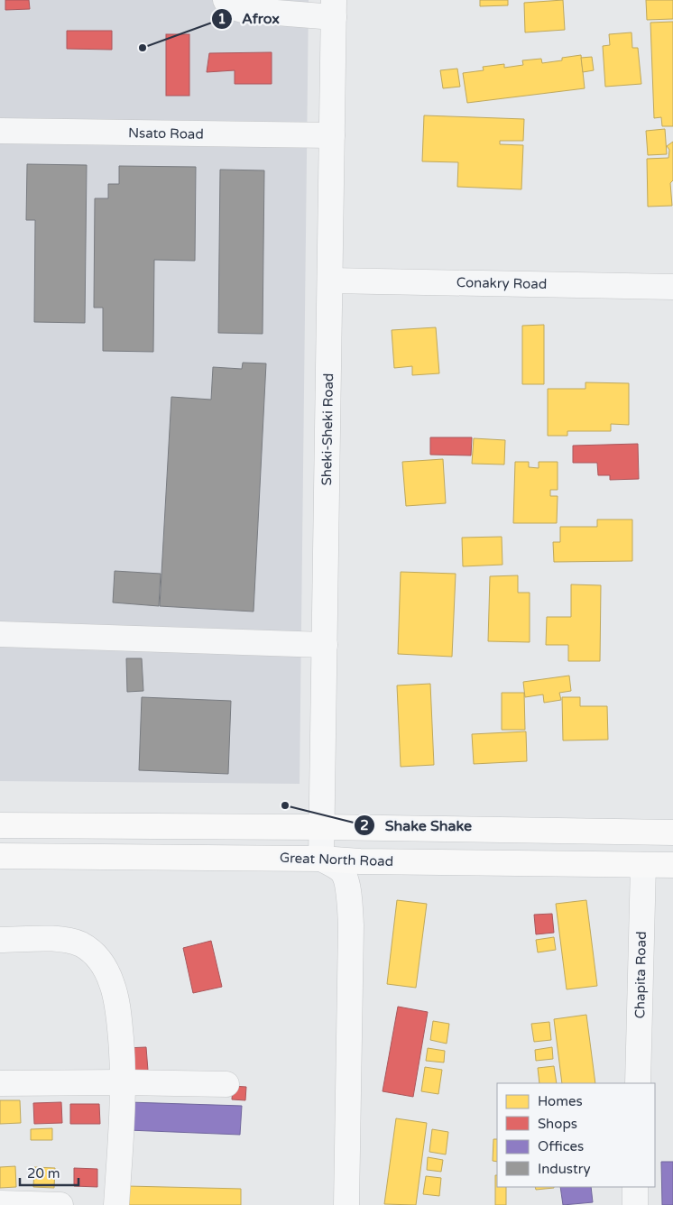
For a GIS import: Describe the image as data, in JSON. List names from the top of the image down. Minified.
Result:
{"streets":{"main road":["Great North Road"],"street":["Nsato Road","Conakry Road","Sheki-Sheki Road","Chapita Road"]},"crossings":[["Nsato Road","Sheki-Sheki Road"],["Conakry Road","Sheki-Sheki Road"],["Sheki-Sheki Road","Great North Road"],["Great North Road","Chapita Road"]],"places":["Afrox","Shake Shake"],"legend":["Homes","Shops","Offices","Industry"],"scale_bar":"20 m"}
